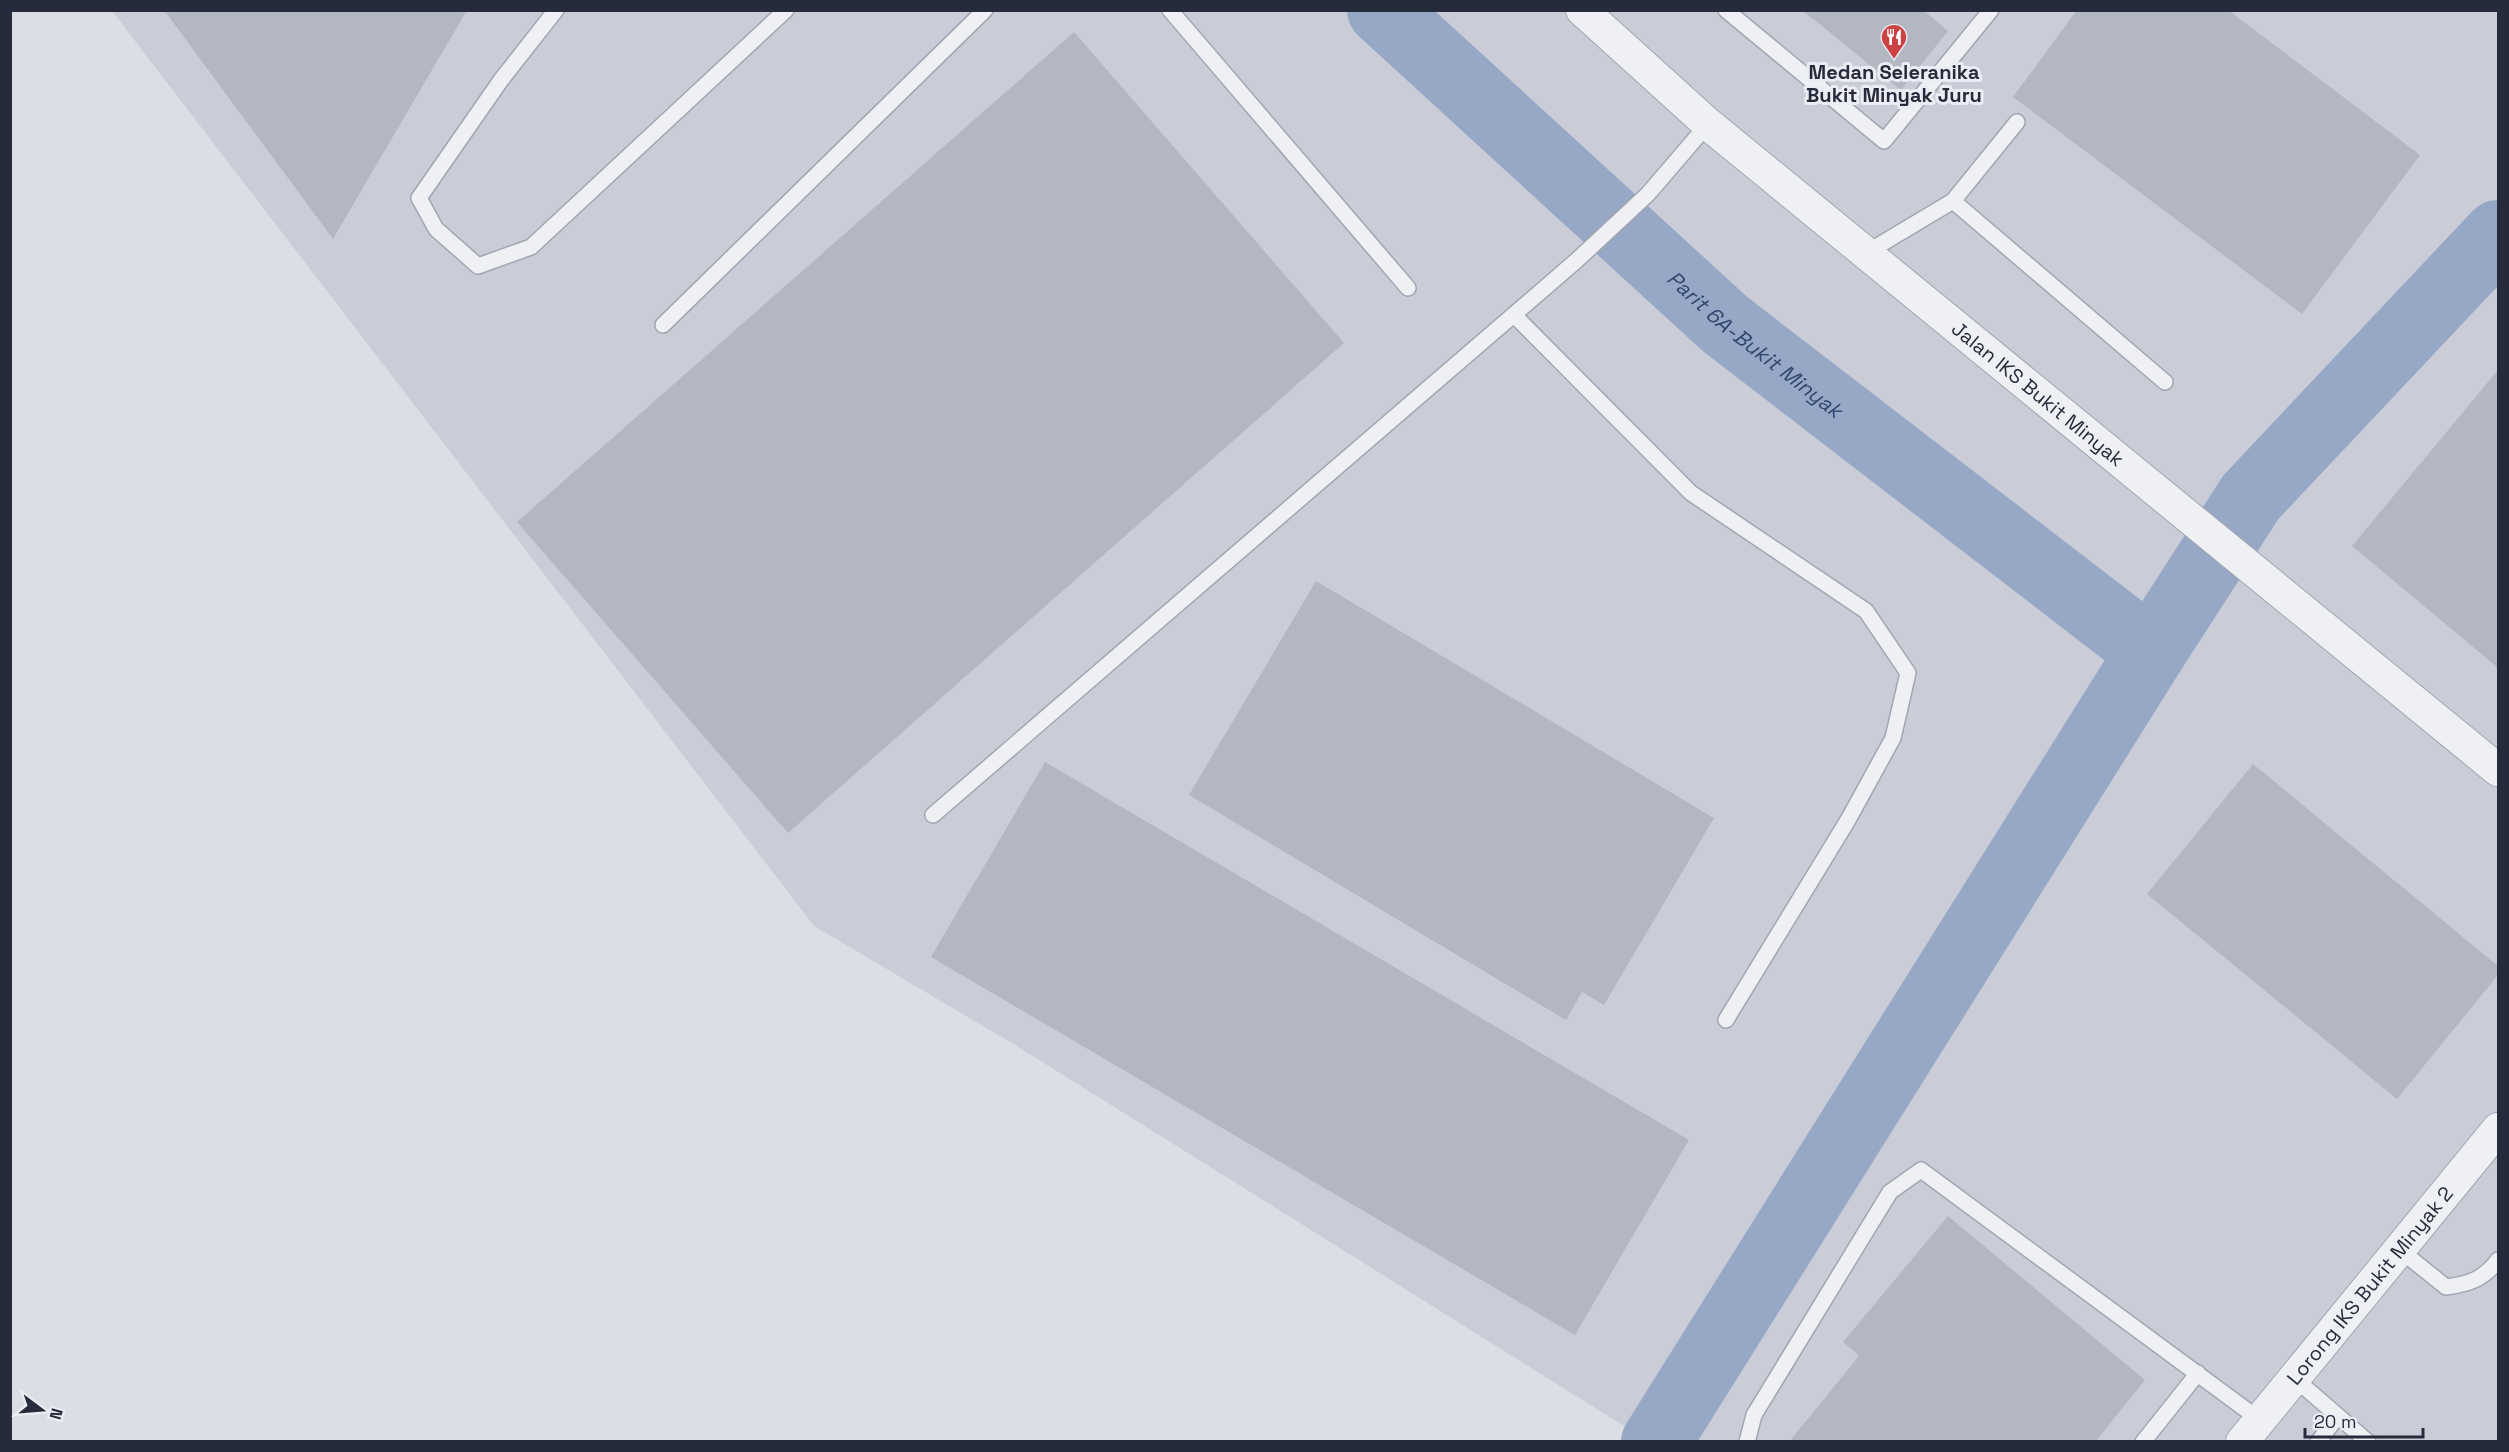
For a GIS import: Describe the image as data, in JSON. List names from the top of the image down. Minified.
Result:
{"streets":{"street":["Jalan IKS Bukit Minyak","Lorong IKS Bukit Minyak 2"]},"water":["Parit 6A-Bukit Minyak"],"places":{"restaurant":["Medan Seleranika Bukit Minyak Juru"]},"scale_bar":"20 m","north":"right"}
